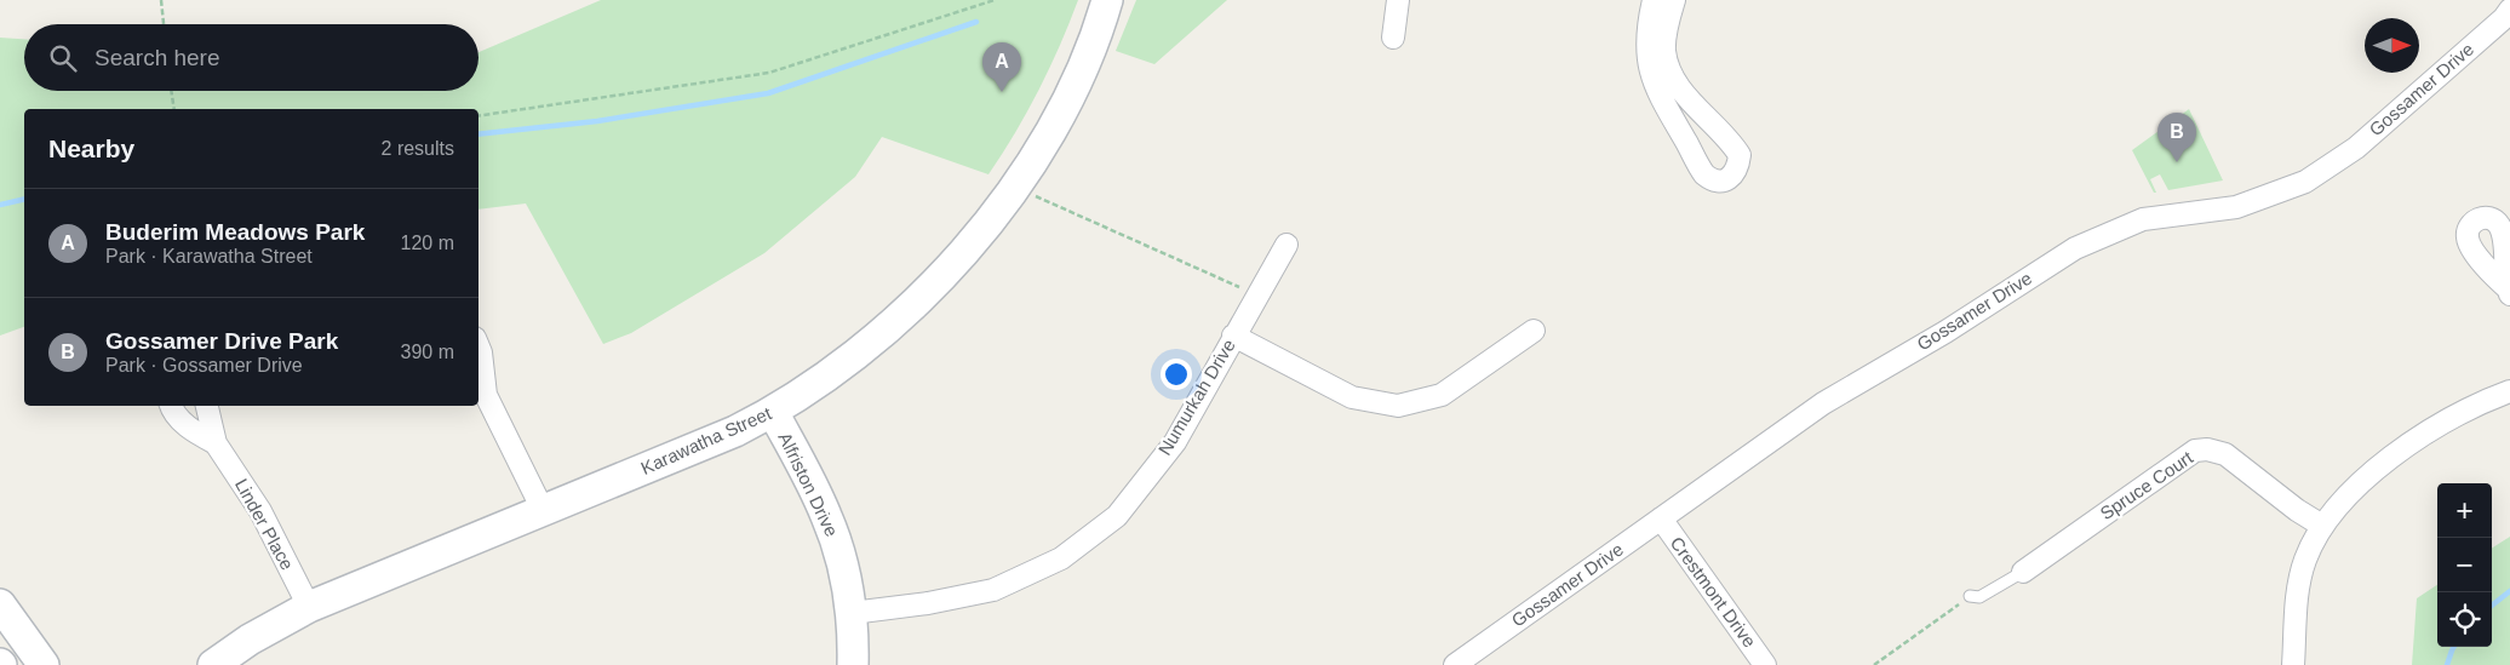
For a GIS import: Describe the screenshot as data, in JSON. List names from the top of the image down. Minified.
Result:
{"streets":{"street":["Gossamer Drive","Numurkah Drive","Karawatha Street","Alfriston Drive","Spruce Court","Linder Place","Crestmont Drive"]},"crossings":[["Gossamer Drive","Crestmont Drive"],["Numurkah Drive","Alfriston Drive"],["Karawatha Street","Alfriston Drive"],["Karawatha Street","Linder Place"]],"north":"right","page":{"search":"Search here","pins":["A","B"],"heading":["Nearby","2 results"],"list":[{"mark":"A","name":"Buderim Meadows Park","note":"Park · Karawatha Street","value":"120 m"},{"mark":"B","name":"Gossamer Drive Park","note":"Park · Gossamer Drive","value":"390 m"}],"map_buttons":["+","−"]}}
